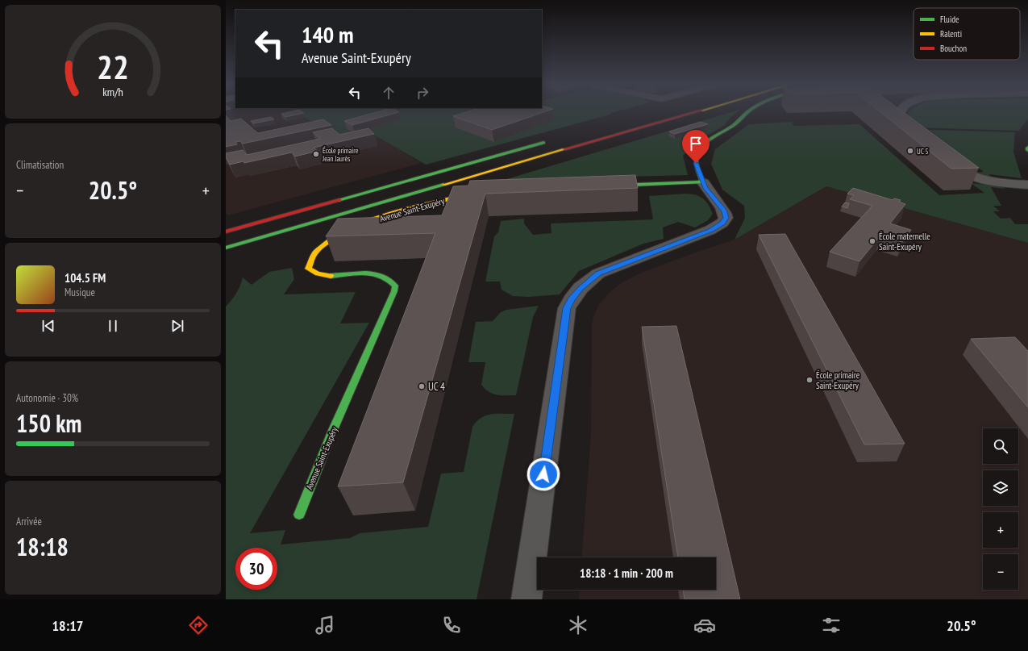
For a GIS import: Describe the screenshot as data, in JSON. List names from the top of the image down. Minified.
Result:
{"streets":{"main road":["Avenue Saint-Exupéry"]},"places":["UC 5","École primaire Jean Jaurès","École maternelle Saint-Exupéry","École primaire Saint-Exupéry","UC 4"],"legend":["Fluide","Ralenti","Bouchon"],"page":{"turn":["140 m","Avenue Saint-Exupéry"],"tile":["Climatisation",["Autonomie · 30%","150 km"],["Arrivée","18:18"]],"heat":["−","20.5°","+"],"song":["104.5 FM","Musique"],"map_buttons":["+","−"],"limit":"30","trip":"18:18 · 1 min · 200 m","tabs":["18:17","20.5°"],"gauge":["22","km/h"]}}
